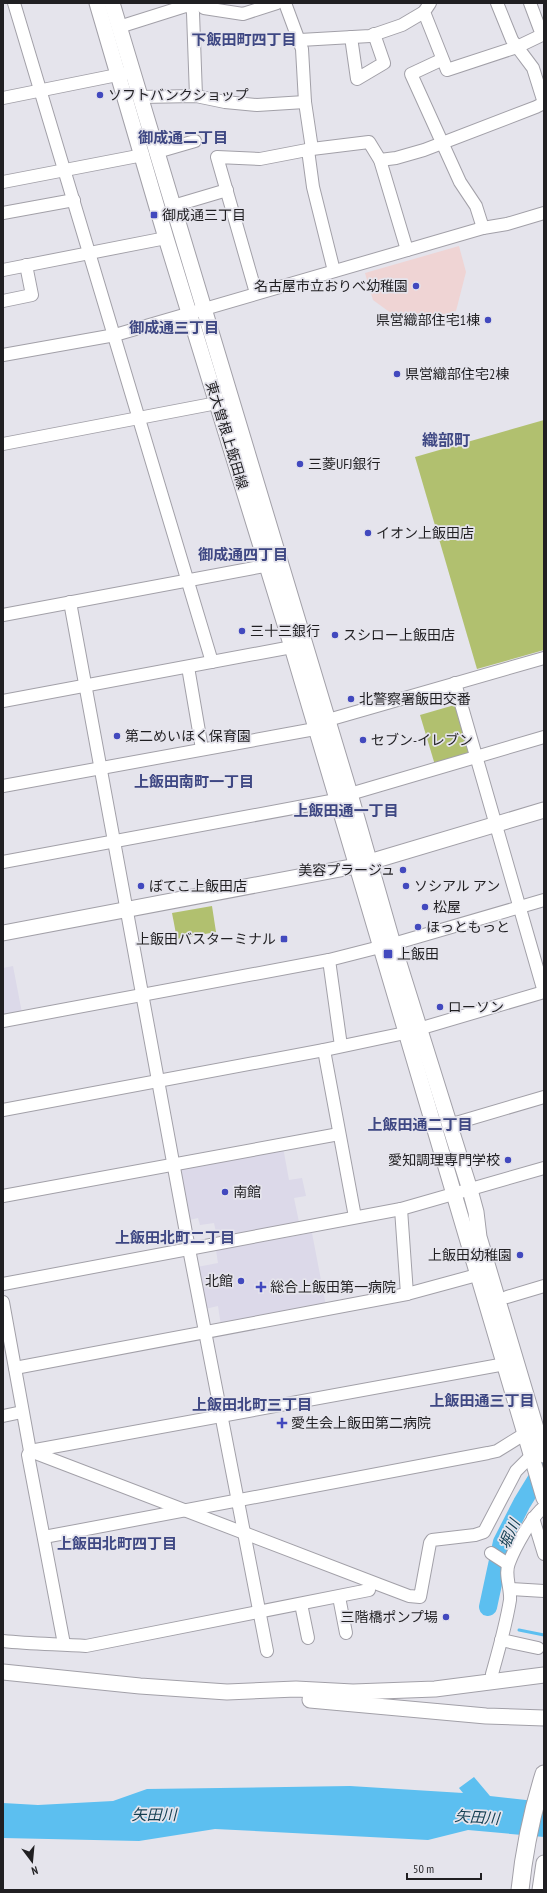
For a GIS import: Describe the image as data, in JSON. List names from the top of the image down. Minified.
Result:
{"streets":{"street":["東大曽根上飯田線"]},"districts":["下飯田町四丁目","御成通二丁目","御成通三丁目","織部町","御成通四丁目","上飯田南町一丁目","上飯田通一丁目","上飯田通二丁目","上飯田北町二丁目","上飯田通三丁目","上飯田北町三丁目","上飯田北町四丁目"],"water":["堀川","矢田川"],"places":{"other":["ソフトバンクショップ","名古屋市立おりべ幼稚園","県営織部住宅1棟","県営織部住宅2棟","三菱UFJ銀行","イオン上飯田店","三十三銀行","スシロー上飯田店","北警察署飯田交番","第二めいほく保育園","セブン-イレブン","美容プラージュ","ぼてこ上飯田店","ソシアル アン","松屋","ほっともっと","ローソン","愛知調理専門学校","南館","上飯田幼稚園","北館","三階橋ポンプ場"],"transit":["御成通三丁目","上飯田バスターミナル","上飯田"],"health":["総合上飯田第一病院","愛生会上飯田第二病院"]},"scale_bar":"50 m","north":"bottom"}
